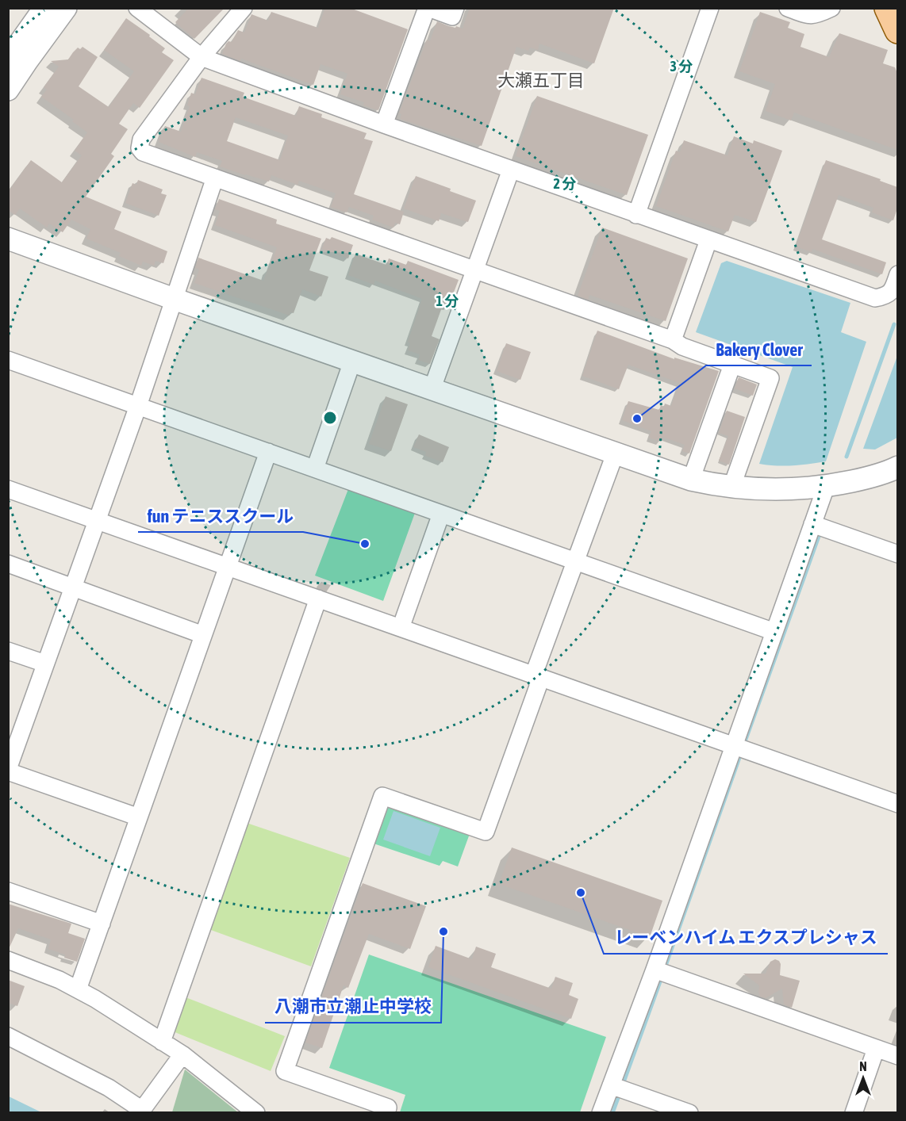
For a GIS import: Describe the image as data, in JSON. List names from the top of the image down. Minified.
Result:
{"districts":["大瀬五丁目"],"places":["Bakery Clover","fun テニススクール","レーベンハイム エクスプレシャス","八潮市立潮止中学校"],"north":"top","rings":["3 分","2 分","1 分"]}
